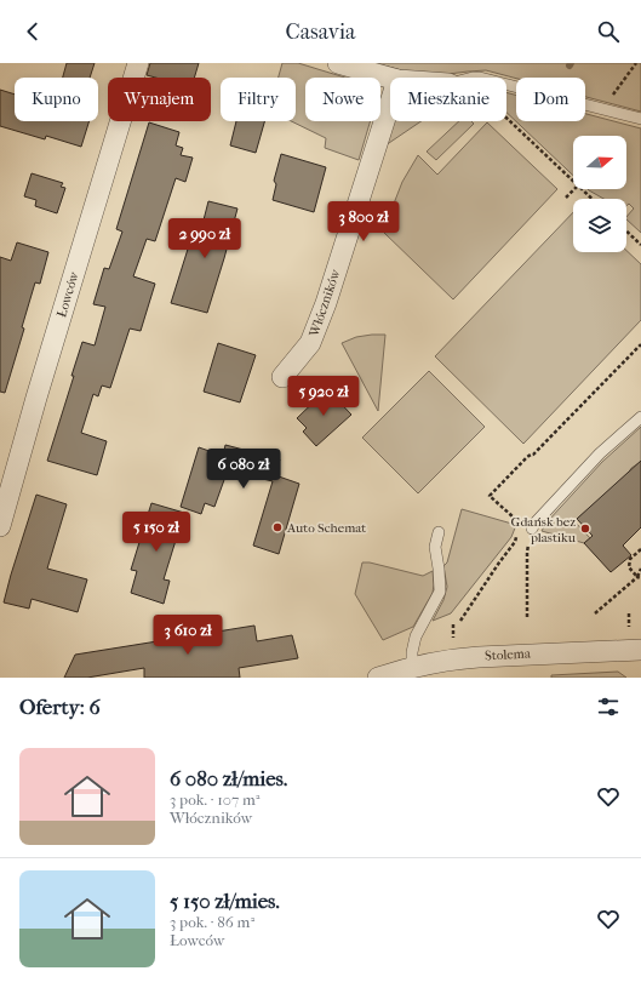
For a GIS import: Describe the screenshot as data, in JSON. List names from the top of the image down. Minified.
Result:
{"streets":{"street":["Łowców","Włóczników","Stolema"]},"places":["Auto Schemat","Gdańsk bez plastiku"],"north":"right","page":{"header":"Casavia","chip":["Kupno","Wynajem","Filtry","Nowe","Mieszkanie","Dom"],"price":["3 800 zł","2 990 zł","5 920 zł","6 080 zł","5 150 zł","3 610 zł"],"heading":"Oferty: 6","list":[{"name":"6 080 zł/mies.","note":"3 pok. · 107 m² · Włóczników"},{"name":"5 150 zł/mies.","note":"3 pok. · 86 m² · Łowców"}]}}
